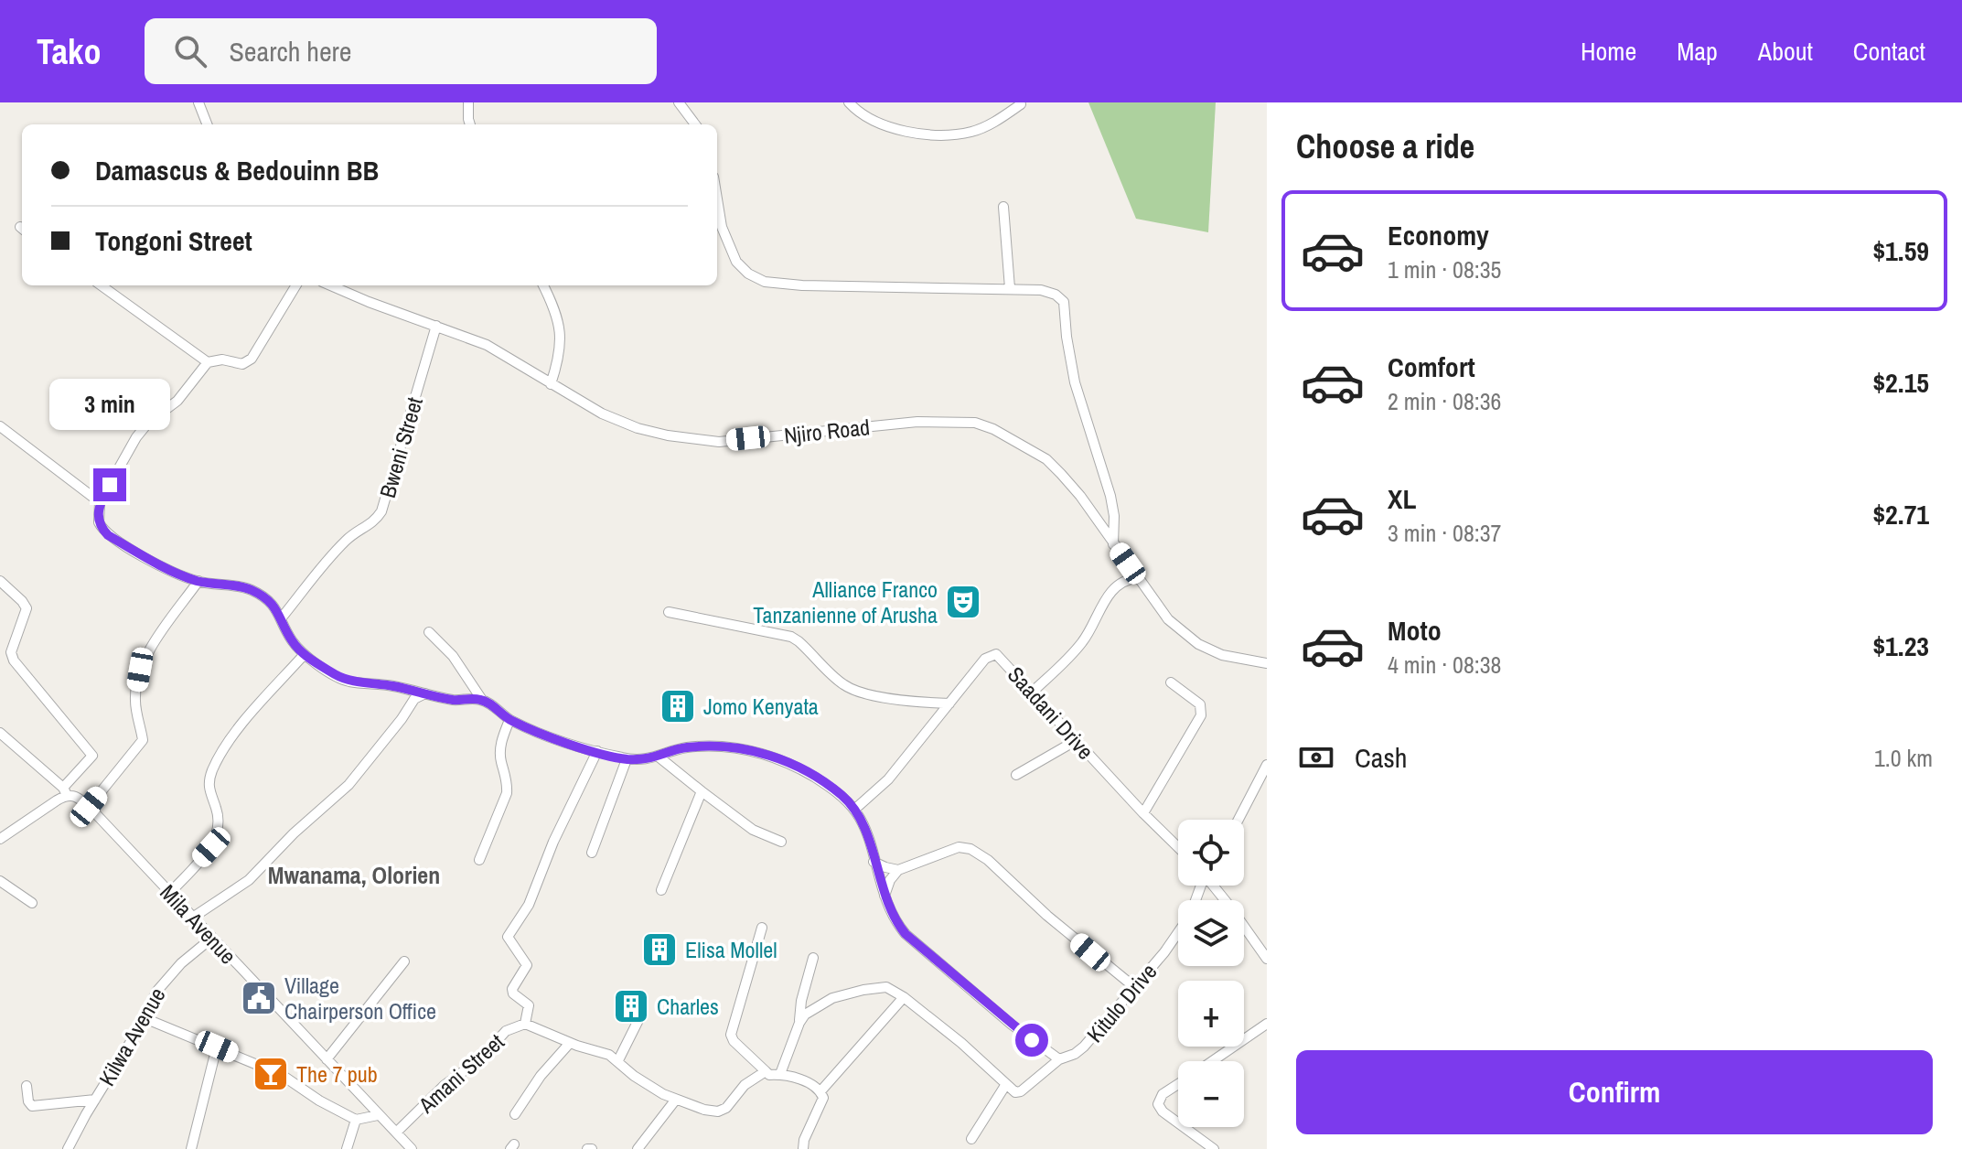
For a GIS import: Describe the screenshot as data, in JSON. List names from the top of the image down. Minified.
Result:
{"streets":{"street":["Njiro Road","Bweni Street","Saadani Drive","Mila Avenue","Kitulo Drive","Kilwa Avenue","Amani Street"]},"crossings":[["Njiro Road","Bweni Street"],["Mila Avenue","Kilwa Avenue"],["Mila Avenue","Amani Street"]],"districts":["Mwanama, Olorien"],"places":{"theatre":["Alliance Franco Tanzanienne of Arusha"],"building":["Jomo Kenyata","Elisa Mollel","Charles"],"public building":["Village Chairperson Office"],"bar":["The 7 pub"]},"page":{"header":"Tako","search":"Search here","nav":["Home","Map","About","Contact"],"heading":"Choose a ride","banner":["Damascus & Bedouinn BB","Tongoni Street"],"list":[{"name":"Economy","note":"1 min · 08:35","value":"$1.59"},{"name":"Comfort","note":"2 min · 08:36","value":"$2.15"},{"name":"XL","note":"3 min · 08:37","value":"$2.71"},{"name":"Moto","note":"4 min · 08:38","value":"$1.23"}],"bubble":"3 min","pay":["Cash","1.0 km"],"map_buttons":["+","−"],"buttons":"Confirm"}}
